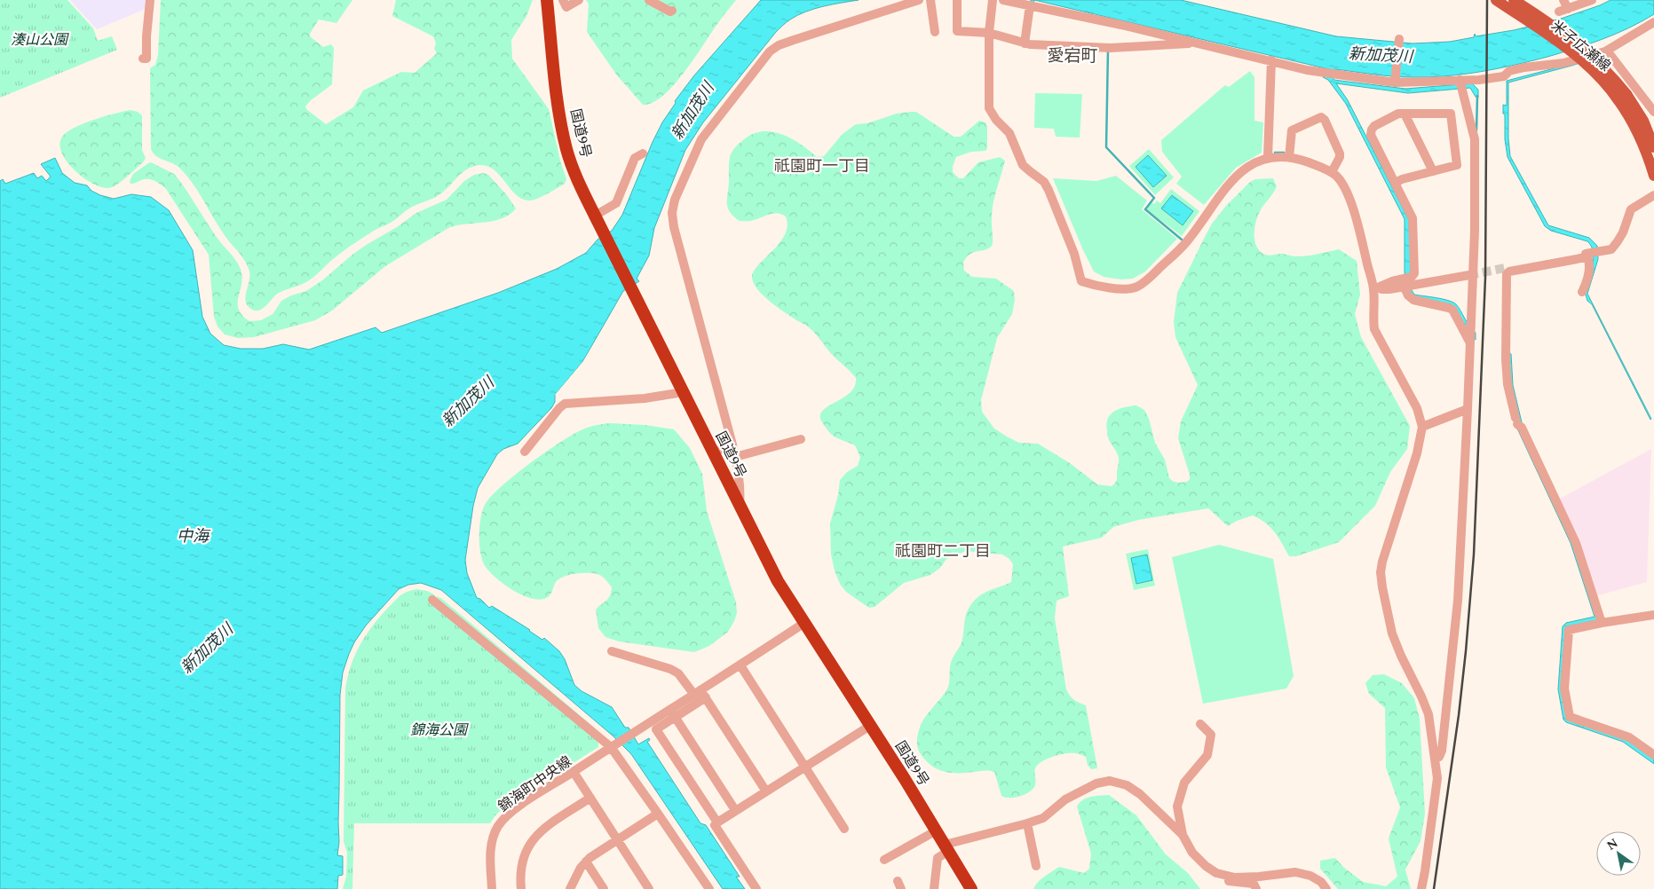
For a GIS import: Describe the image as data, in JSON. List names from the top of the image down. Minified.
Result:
{"streets":{"highway":["国道9号"],"main road":["米子広瀬線"],"street":["錦海町中央線"]},"districts":["愛宕町","祇園町一丁目","祇園町二丁目"],"water":["新加茂川","中海"],"parks":["湊山公園","錦海公園"],"north":"top left"}
